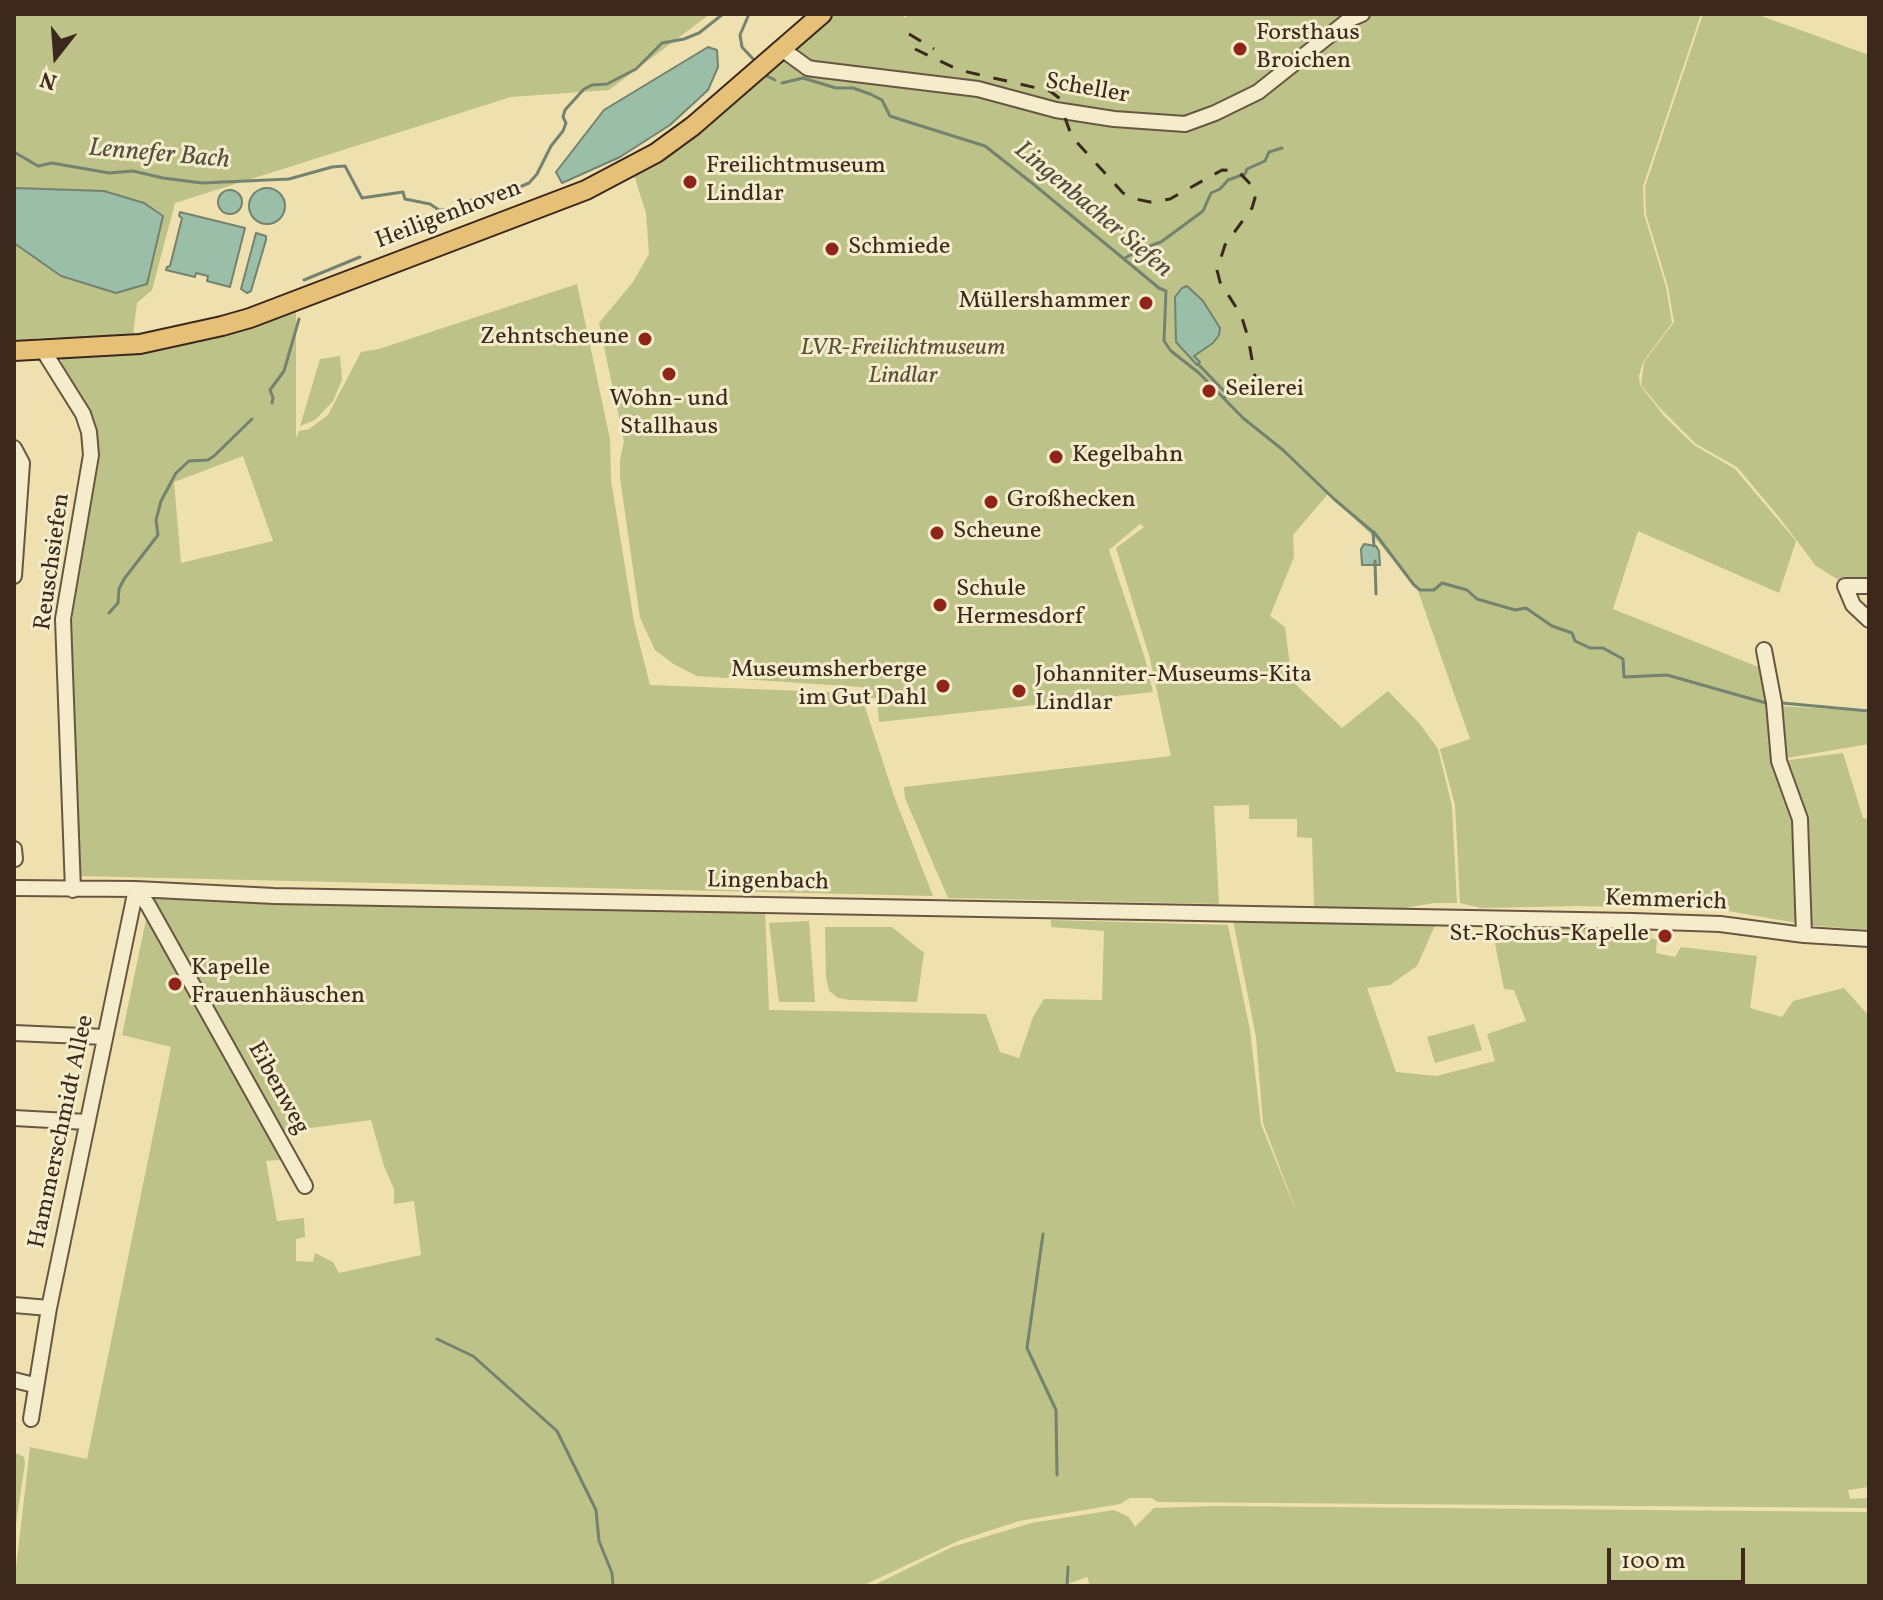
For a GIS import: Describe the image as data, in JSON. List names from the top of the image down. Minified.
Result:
{"streets":{"main road":["Heiligenhoven"],"street":["Scheller","Reuschsiefen","Lingenbach","Kemmerich","Eibenweg","Hammerschmidt Allee"]},"crossings":[["Scheller","Heiligenhoven"],["Heiligenhoven","Reuschsiefen"],["Reuschsiefen","Lingenbach"],["Lingenbach","Kemmerich"],["Lingenbach","Eibenweg"],["Lingenbach","Hammerschmidt Allee"],["Eibenweg","Hammerschmidt Allee"]],"water":["Lennefer Bach","Lingenbacher Siefen"],"parks":["LVR-Freilichtmuseum Lindlar"],"places":["Forsthaus Broichen","Freilichtmuseum Lindlar","Schmiede","Müllershammer","Zehntscheune","Wohn- und Stallhaus","Seilerei","Kegelbahn","Großhecken","Scheune","Schule Hermesdorf","Museumsherberge im Gut Dahl","Johanniter-Museums-Kita Lindlar","St.-Rochus-Kapelle","Kapelle Frauenhäuschen"],"scale_bar":"100 m","north":"bottom"}
